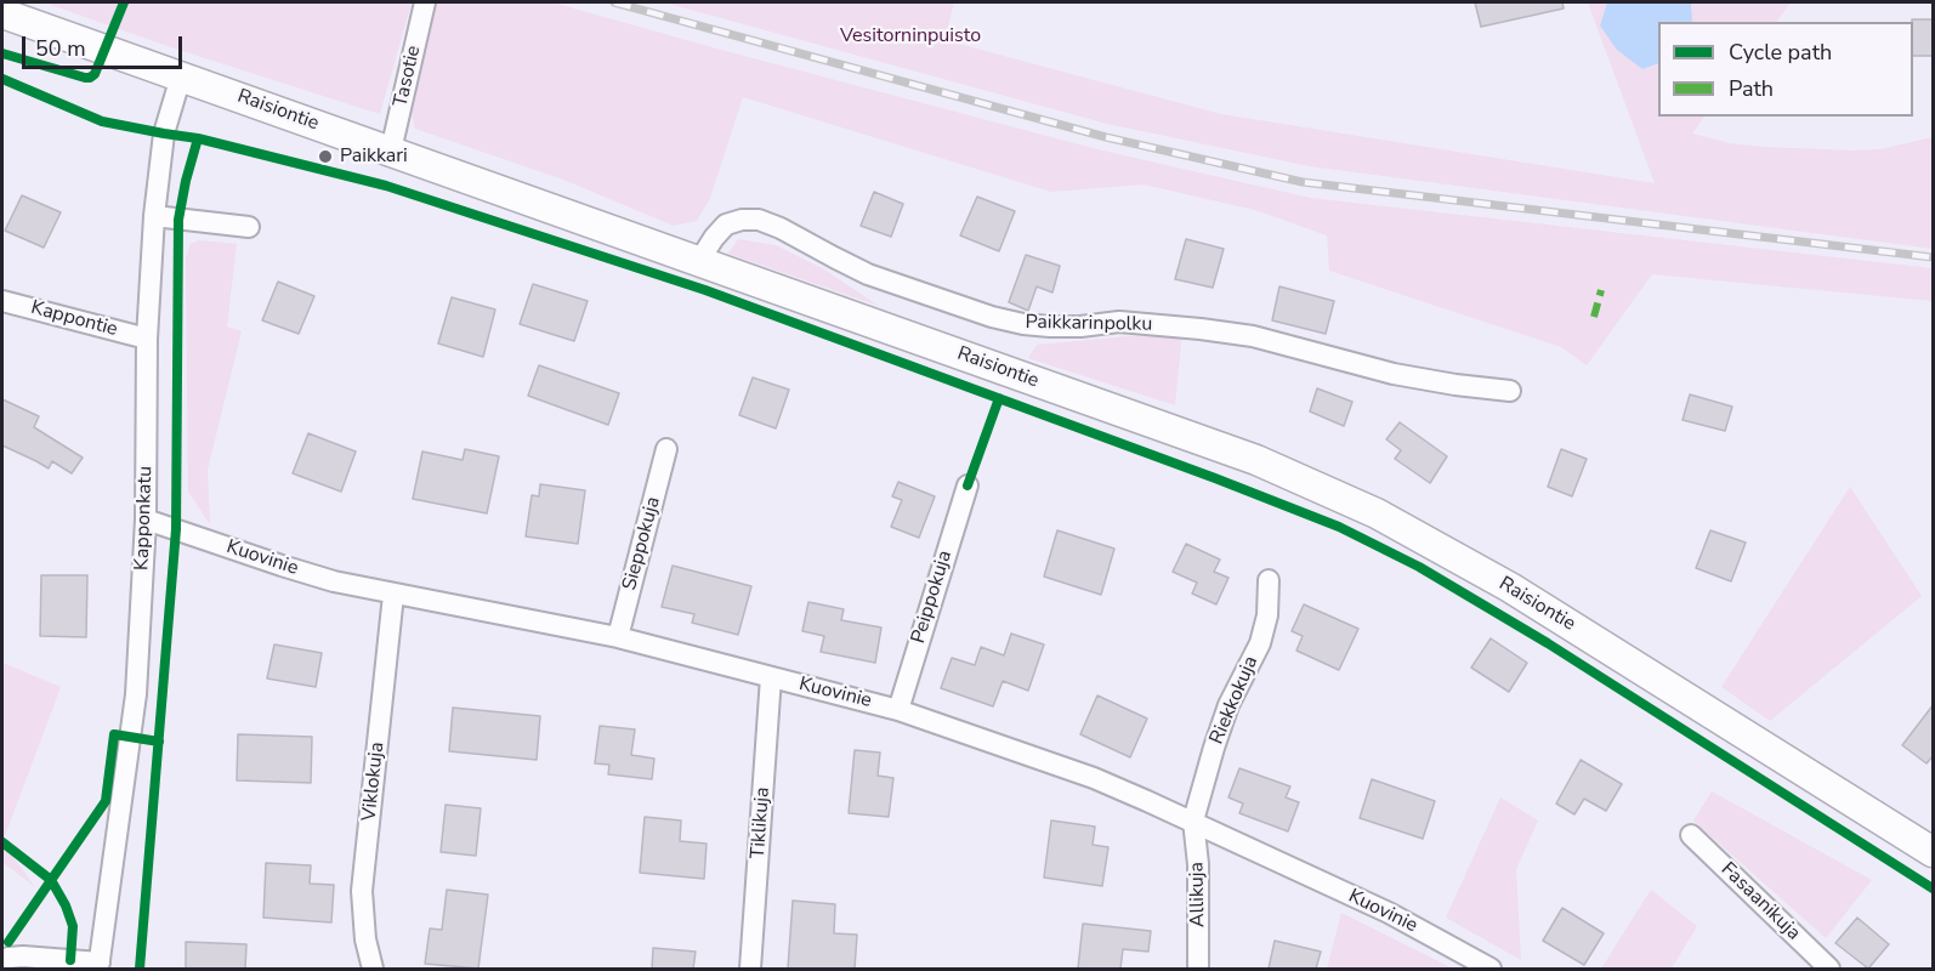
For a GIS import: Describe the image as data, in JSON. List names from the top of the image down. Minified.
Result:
{"streets":{"main road":["Raisiontie"],"street":["Tasotie","Kappontie","Paikkarinpolku","Kapponkatu","Sieppokuja","Kuovinie","Peippokuja","Riekkokuja","Viklokuja","Tiklikuja","Allikuja","Fasaanikuja"]},"crossings":[["Tasotie","Raisiontie"],["Raisiontie","Paikkarinpolku"],["Raisiontie","Kapponkatu"],["Kappontie","Kapponkatu"],["Kapponkatu","Kuovinie"],["Sieppokuja","Kuovinie"],["Kuovinie","Peippokuja"],["Kuovinie","Riekkokuja"],["Kuovinie","Viklokuja"],["Kuovinie","Tiklikuja"],["Kuovinie","Allikuja"],["Riekkokuja","Allikuja"]],"parks":["Vesitorninpuisto"],"places":["Paikkari"],"legend":["Cycle path","Path"],"scale_bar":"50 m"}
